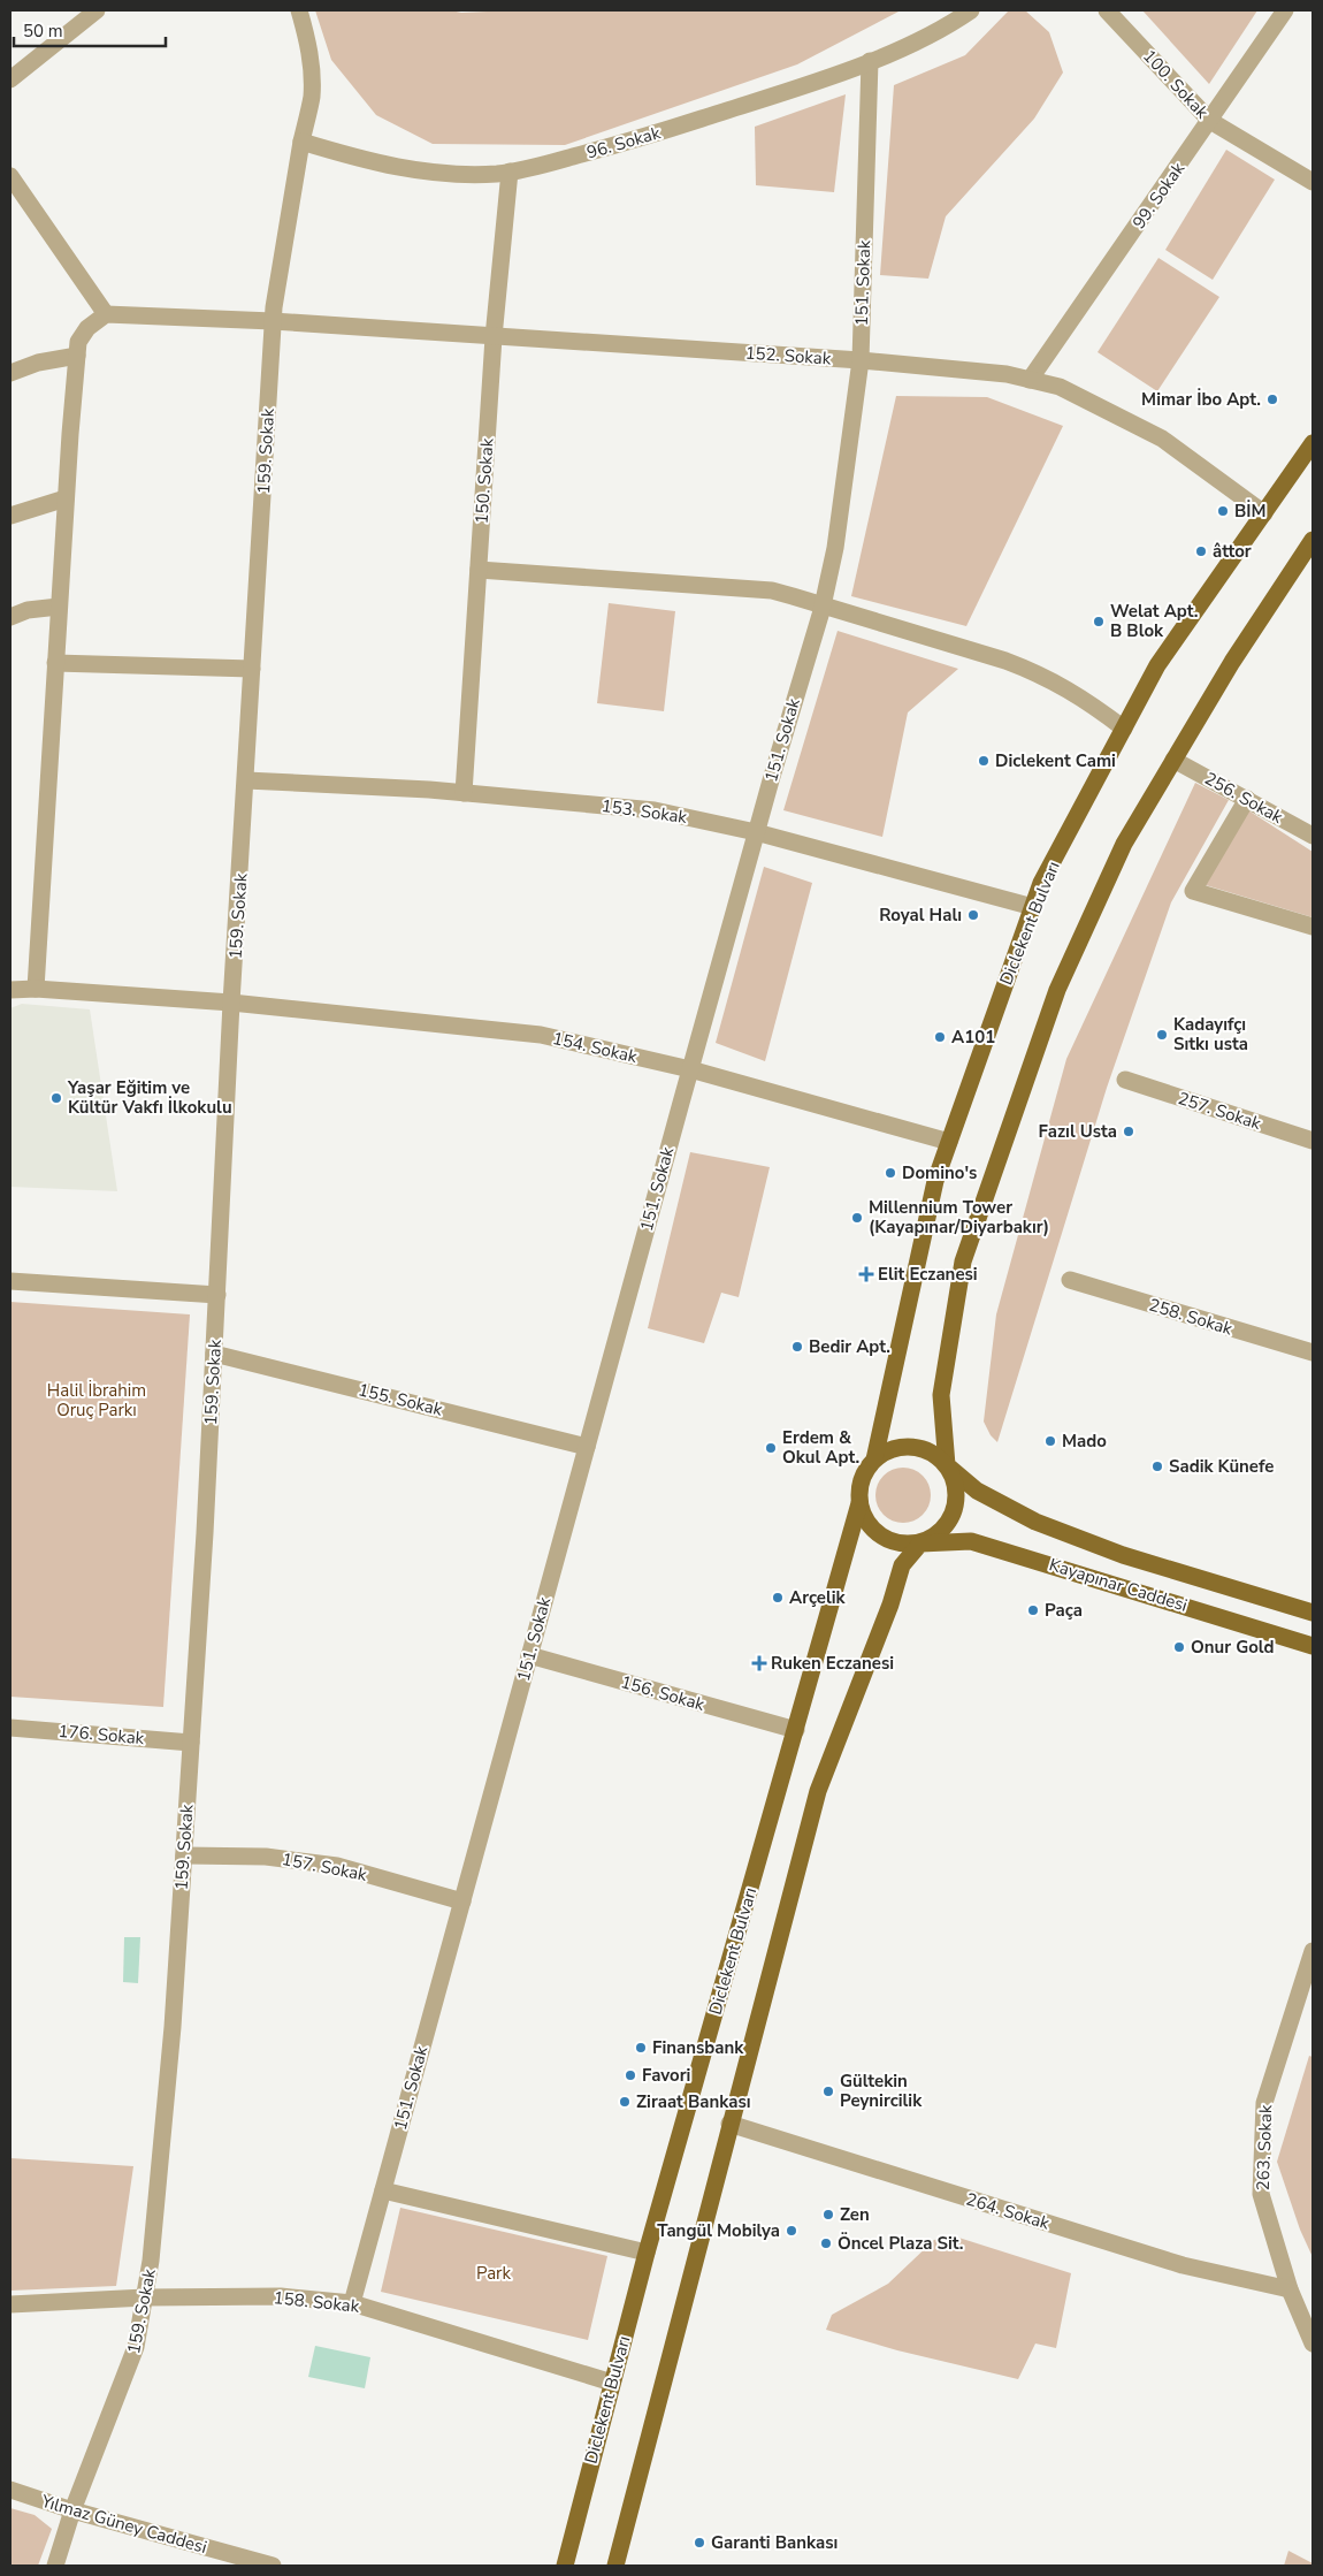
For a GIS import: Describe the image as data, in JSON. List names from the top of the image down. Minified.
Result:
{"streets":{"main road":["Diclekent Bulvarı","Kayapınar Caddesi"],"street":["100. Sokak","96. Sokak","99. Sokak","151. Sokak","152. Sokak","159. Sokak","150. Sokak","256. Sokak","153. Sokak","154. Sokak","257. Sokak","258. Sokak","155. Sokak","156. Sokak","176. Sokak","157. Sokak","263. Sokak","264. Sokak","158. Sokak","Yılmaz Güney Caddesi"]},"crossings":[["100. Sokak","99. Sokak"],["96. Sokak","151. Sokak"],["96. Sokak","159. Sokak"],["96. Sokak","150. Sokak"],["99. Sokak","152. Sokak"],["151. Sokak","152. Sokak"],["151. Sokak","153. Sokak"],["151. Sokak","154. Sokak"],["151. Sokak","155. Sokak"],["151. Sokak","156. Sokak"],["151. Sokak","157. Sokak"],["151. Sokak","158. Sokak"],["152. Sokak","159. Sokak"],["152. Sokak","150. Sokak"],["152. Sokak","Diclekent Bulvarı"],["159. Sokak","153. Sokak"],["159. Sokak","154. Sokak"],["159. Sokak","155. Sokak"],["159. Sokak","176. Sokak"],["159. Sokak","157. Sokak"],["159. Sokak","158. Sokak"],["159. Sokak","Yılmaz Güney Caddesi"],["150. Sokak","153. Sokak"],["153. Sokak","Diclekent Bulvarı"],["Diclekent Bulvarı","154. Sokak"],["Diclekent Bulvarı","Kayapınar Caddesi"],["Diclekent Bulvarı","156. Sokak"],["Diclekent Bulvarı","158. Sokak"],["263. Sokak","264. Sokak"]],"parks":["Halil İbrahim Oruç Parkı","Park"],"places":{"other":["Mimar İbo Apt.","BİM","âttor","Welat Apt. B Blok","Diclekent Cami","Royal Halı","Kadayıfçı Sıtkı usta","A101","Yaşar Eğitim ve Kültür Vakfı İlkokulu","Fazıl Usta","Domino's","Millennium Tower (Kayapınar/Diyarbakır)","Bedir Apt.","Mado","Erdem & Okul Apt.","Sadik Künefe","Arçelik","Paça","Onur Gold","Finansbank","Favori","Gültekin Peynircilik","Ziraat Bankası","Zen","Tangül Mobilya","Öncel Plaza Sit.","Garanti Bankası"],"health":["Elit Eczanesi","Ruken Eczanesi"]},"scale_bar":"50 m"}
